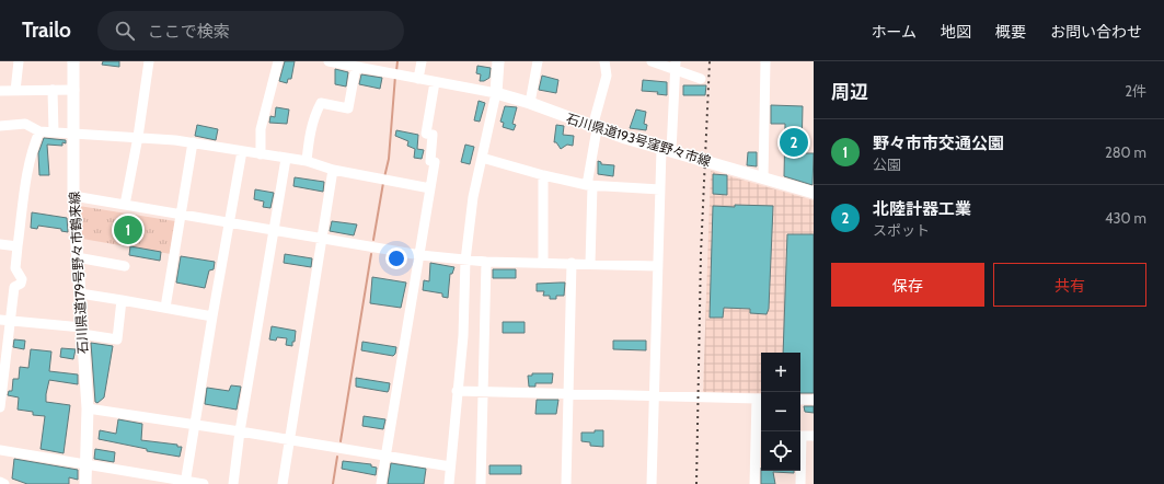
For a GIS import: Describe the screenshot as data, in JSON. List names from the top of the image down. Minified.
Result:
{"streets":{"main road":["石川県道193号窪野々市線","石川県道179号野々市鶴来線"]},"page":{"header":"Trailo","search":"ここで検索","nav":["ホーム","地図","概要","お問い合わせ"],"heading":["周辺","2件"],"list":[{"mark":"1","name":"野々市市交通公園","note":"公園","value":"280 m"},{"mark":"2","name":"北陸計器工業","note":"スポット","value":"430 m"}],"pins":["2","1"],"buttons":["保存","共有"],"map_buttons":["+","−"]}}
